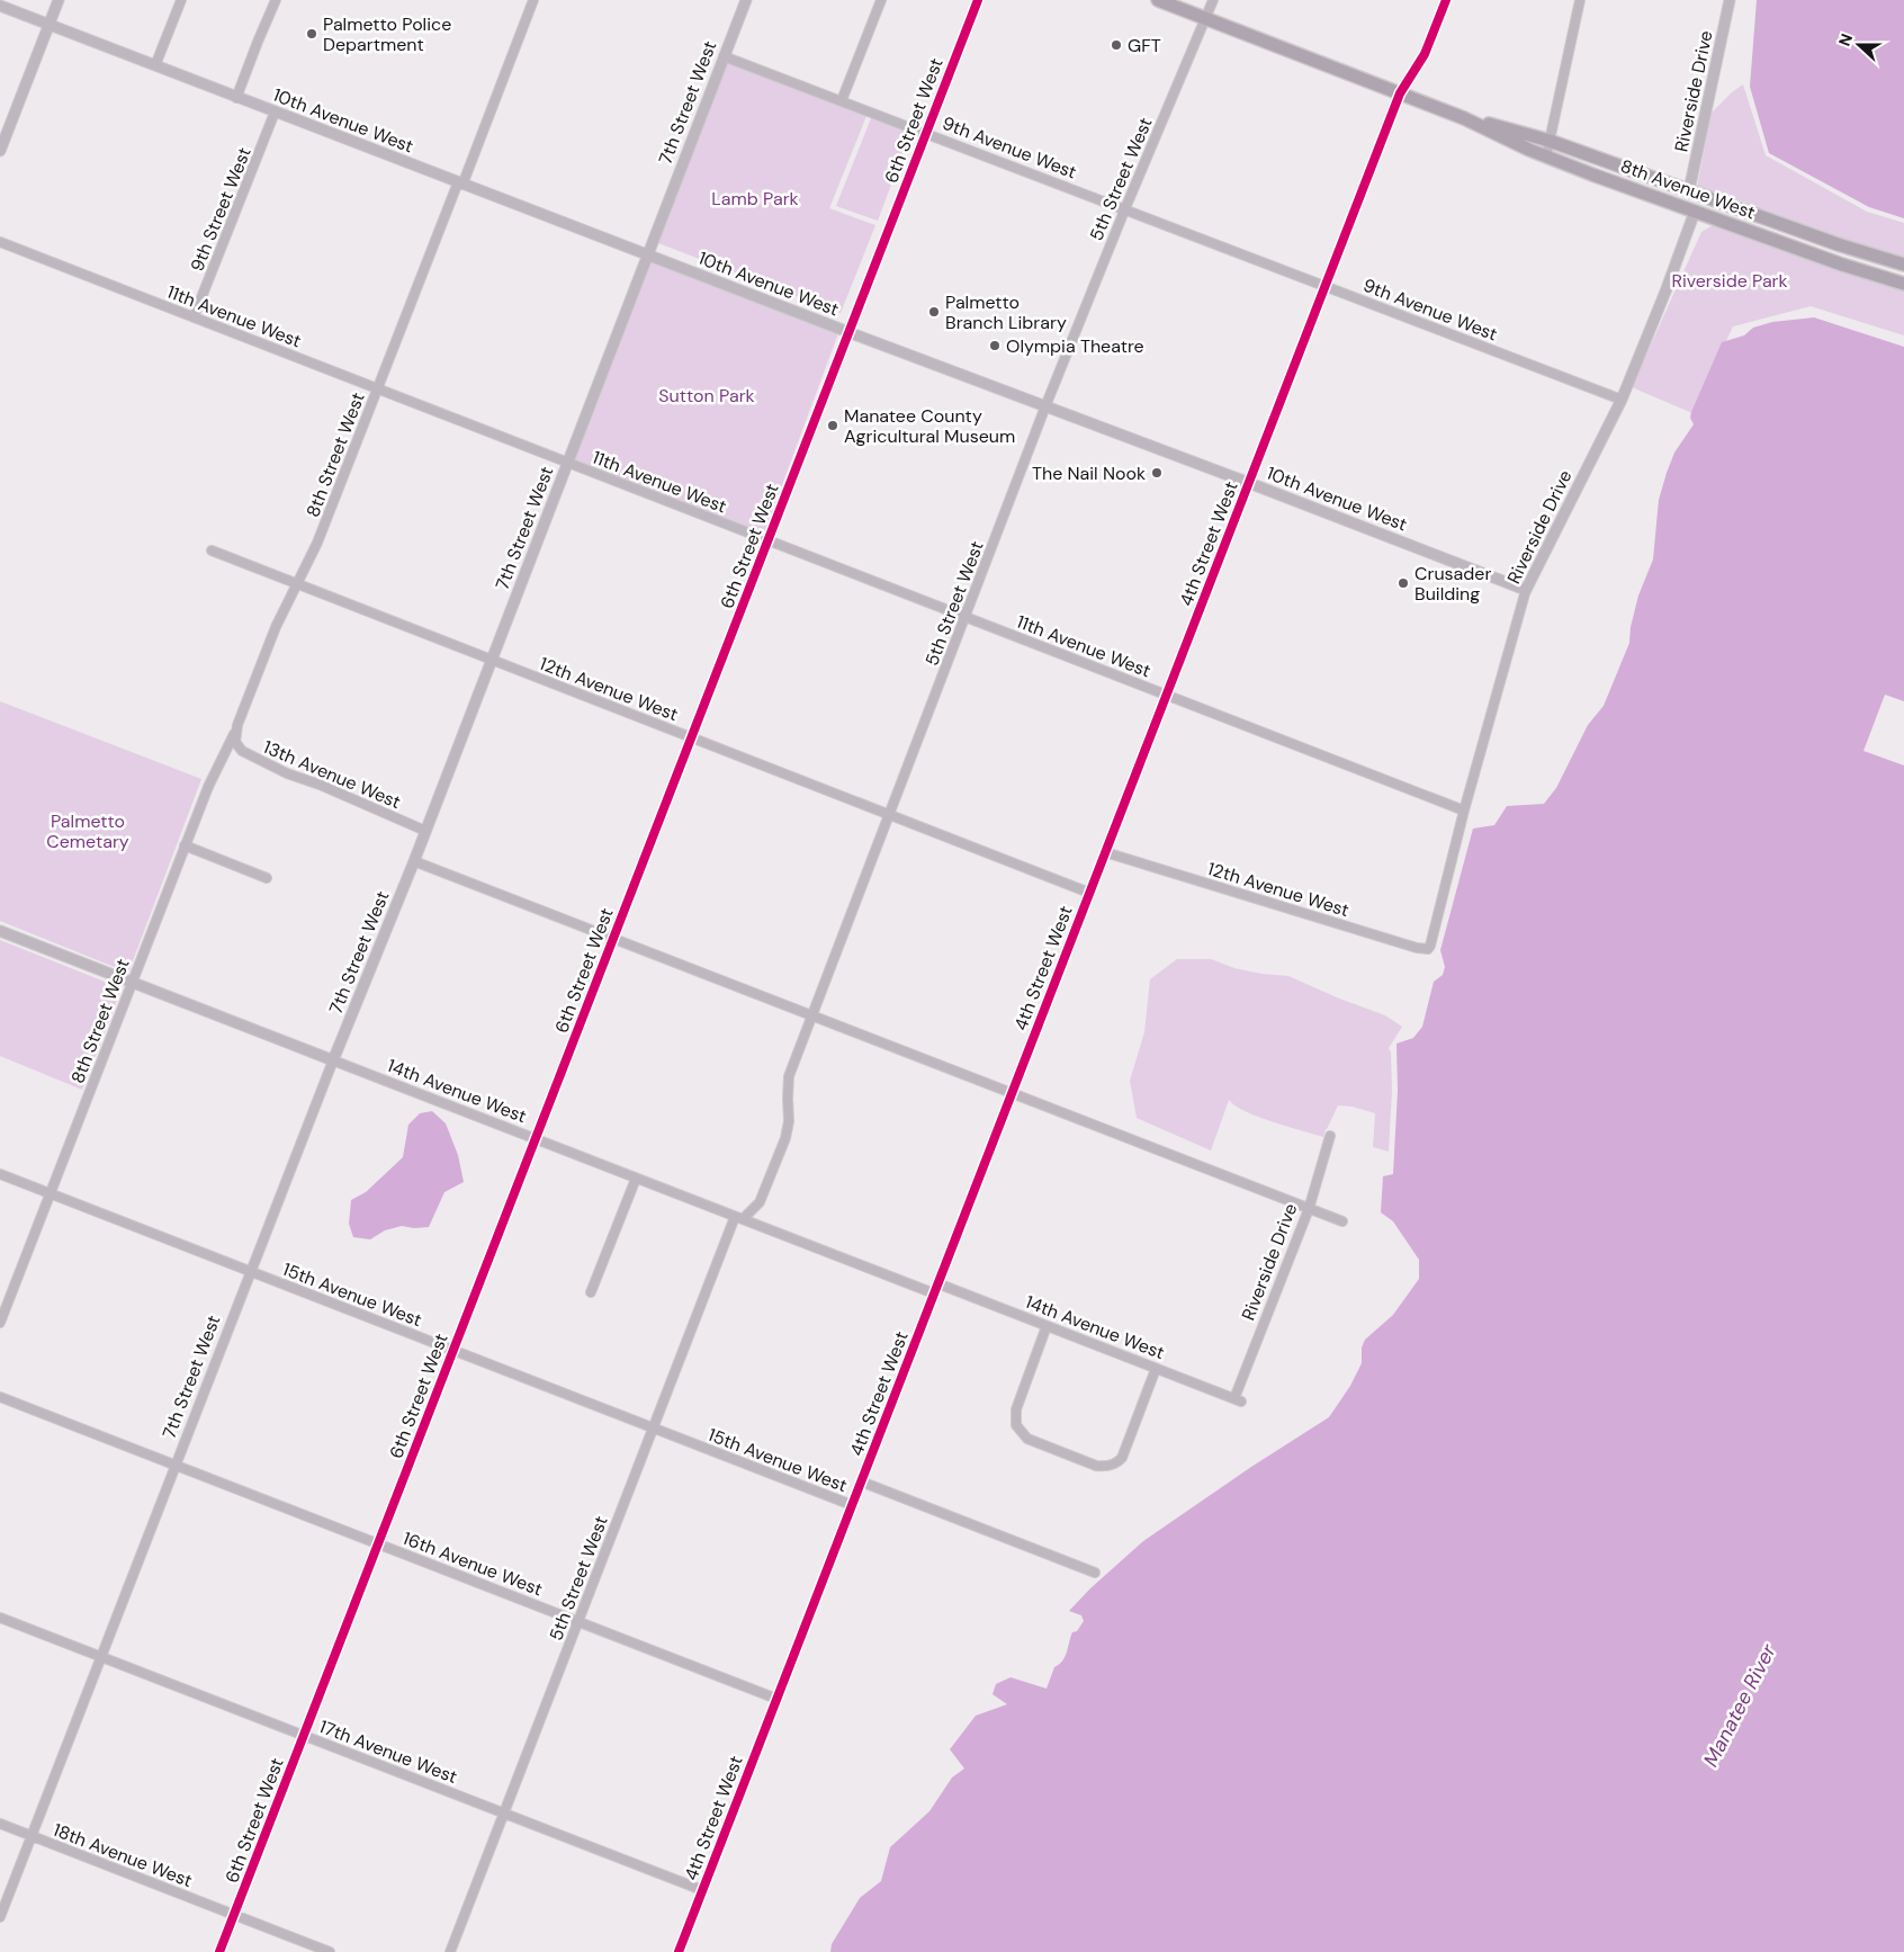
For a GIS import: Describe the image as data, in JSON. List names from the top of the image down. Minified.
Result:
{"streets":{"main road":["8th Avenue West"],"street":["Riverside Drive","7th Street West","10th Avenue West","6th Street West","9th Avenue West","5th Street West","9th Street West","11th Avenue West","8th Street West","4th Street West","12th Avenue West","13th Avenue West","14th Avenue West","15th Avenue West","16th Avenue West","17th Avenue West","18th Avenue West"]},"crossings":[["Riverside Drive","10th Avenue West"],["Riverside Drive","9th Avenue West"],["Riverside Drive","8th Avenue West"],["Riverside Drive","11th Avenue West"],["Riverside Drive","12th Avenue West"],["Riverside Drive","14th Avenue West"],["7th Street West","10th Avenue West"],["7th Street West","9th Avenue West"],["7th Street West","11th Avenue West"],["7th Street West","12th Avenue West"],["7th Street West","13th Avenue West"],["7th Street West","14th Avenue West"],["7th Street West","15th Avenue West"],["7th Street West","16th Avenue West"],["7th Street West","17th Avenue West"],["7th Street West","18th Avenue West"],["10th Avenue West","6th Street West"],["10th Avenue West","5th Street West"],["10th Avenue West","9th Street West"],["10th Avenue West","8th Street West"],["10th Avenue West","4th Street West"],["6th Street West","9th Avenue West"],["6th Street West","11th Avenue West"],["6th Street West","12th Avenue West"],["6th Street West","14th Avenue West"],["6th Street West","15th Avenue West"],["6th Street West","16th Avenue West"],["6th Street West","17th Avenue West"],["6th Street West","18th Avenue West"],["9th Avenue West","5th Street West"],["9th Avenue West","4th Street West"],["5th Street West","8th Avenue West"],["5th Street West","11th Avenue West"],["5th Street West","12th Avenue West"],["5th Street West","14th Avenue West"],["5th Street West","15th Avenue West"],["5th Street West","16th Avenue West"],["5th Street West","17th Avenue West"],["8th Avenue West","4th Street West"],["9th Street West","11th Avenue West"],["11th Avenue West","8th Street West"],["11th Avenue West","4th Street West"],["8th Street West","12th Avenue West"],["8th Street West","13th Avenue West"],["8th Street West","14th Avenue West"],["8th Street West","15th Avenue West"],["4th Street West","12th Avenue West"],["4th Street West","14th Avenue West"],["4th Street West","15th Avenue West"],["4th Street West","16th Avenue West"],["4th Street West","17th Avenue West"]],"water":["Manatee River"],"parks":["Lamb Park","Riverside Park","Sutton Park","Palmetto Cemetary"],"places":["Palmetto Police Department","GFT","Palmetto Branch Library","Olympia Theatre","Manatee County Agricultural Museum","The Nail Nook","Crusader Building"],"north":"left"}
